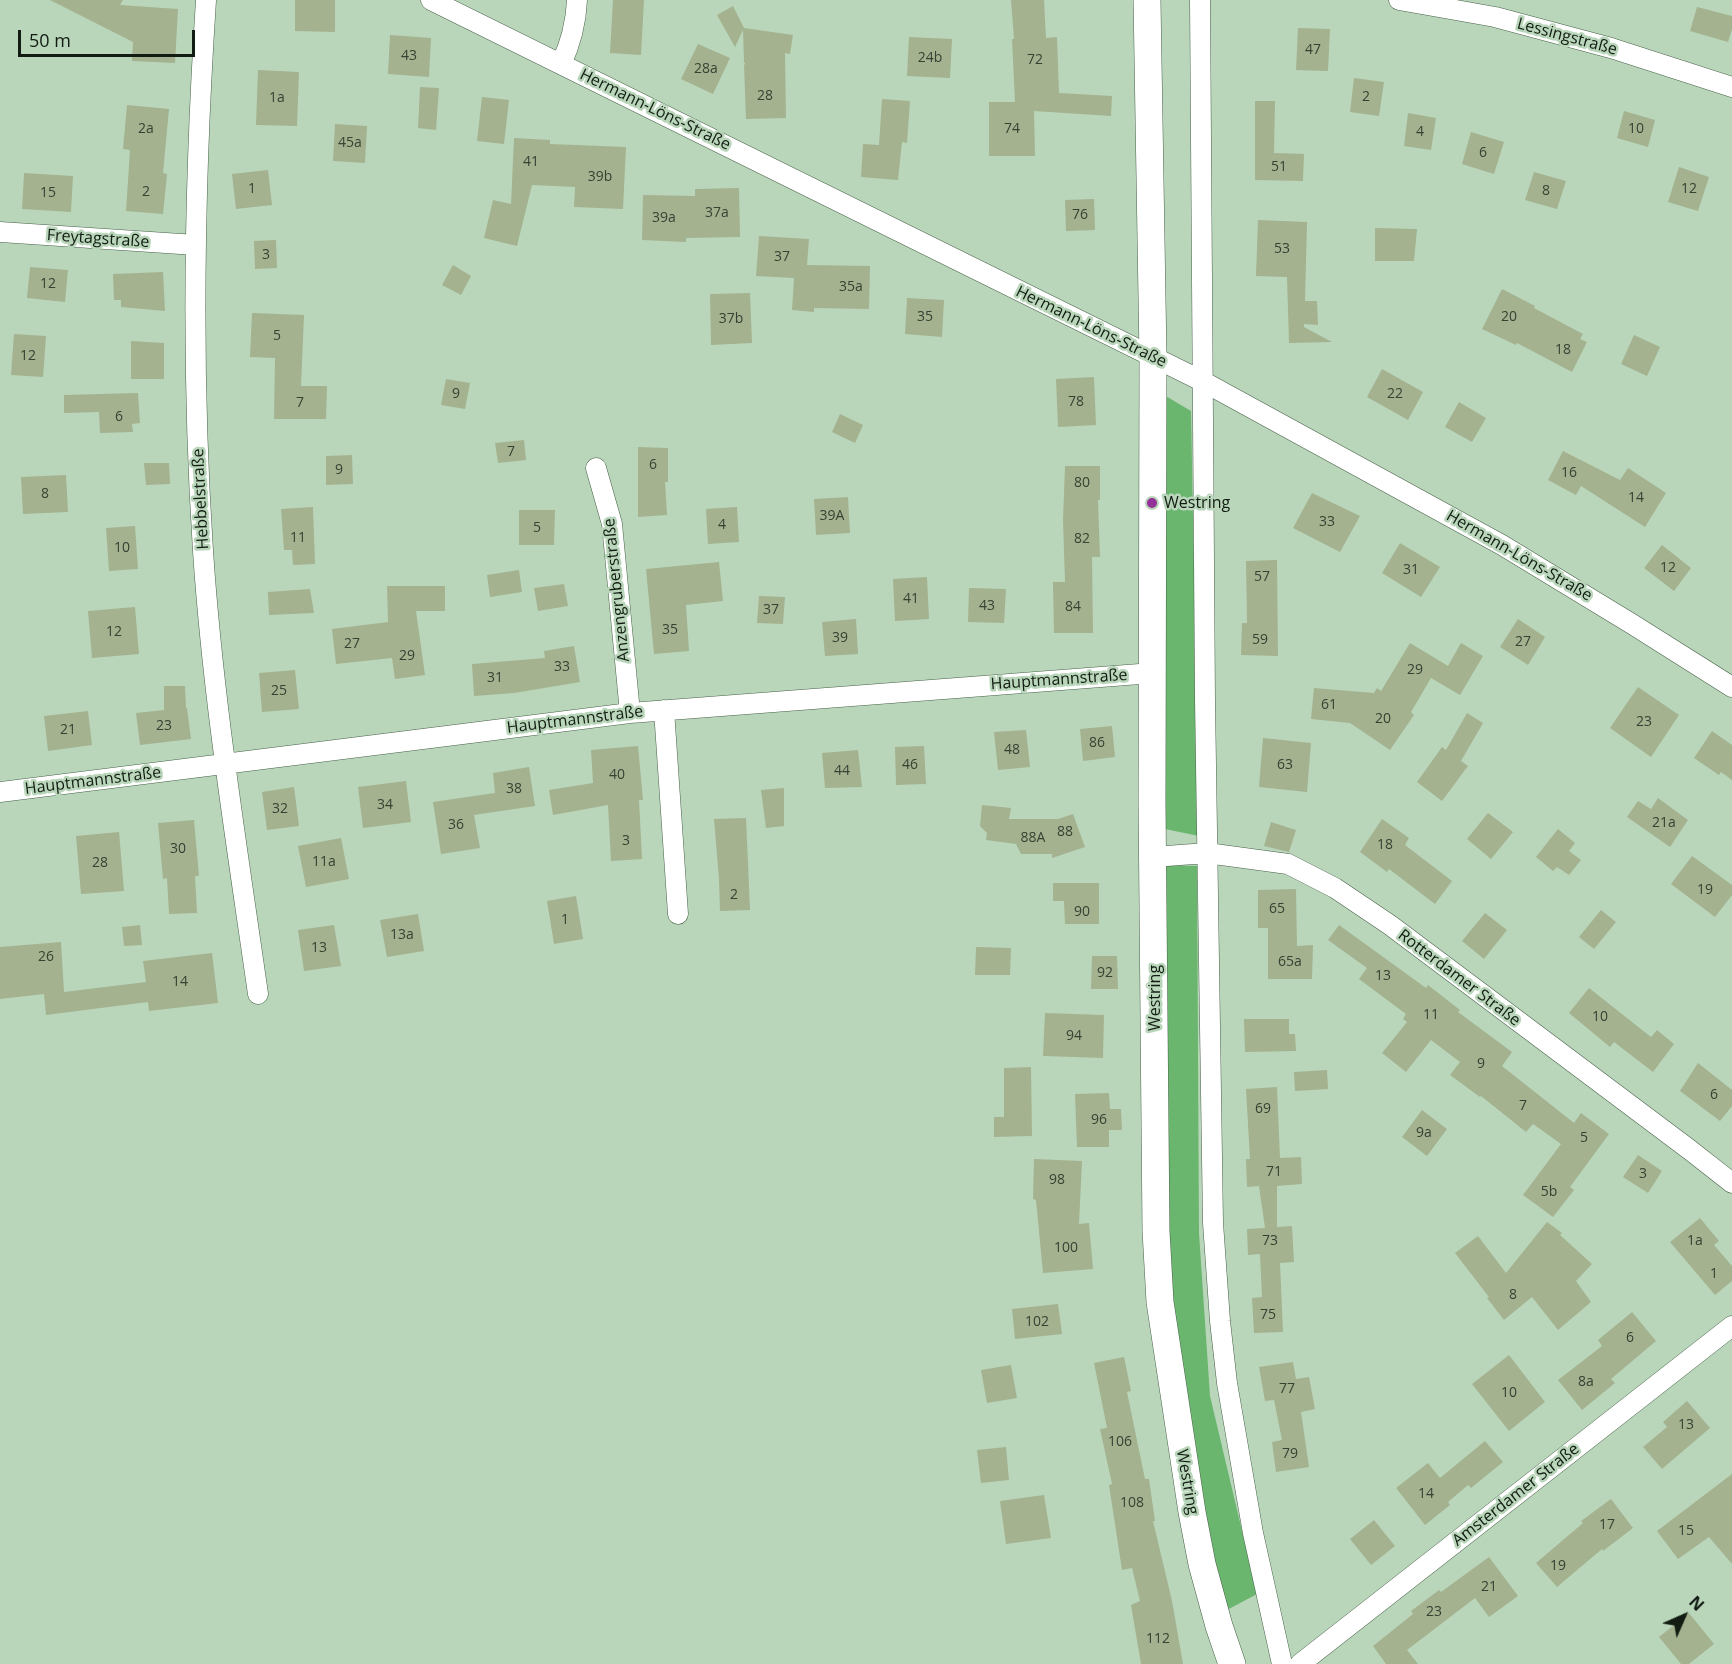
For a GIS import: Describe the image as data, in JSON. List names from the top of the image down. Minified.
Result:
{"streets":{"street":["Lessingstraße","Hermann-Löns-Straße","Freytagstraße","Hebbelstraße","Anzengruberstraße","Hauptmannstraße","Rotterdamer Straße","Westring","Amsterdamer Straße"]},"crossings":[["Hermann-Löns-Straße","Westring"],["Freytagstraße","Hebbelstraße"],["Hebbelstraße","Hauptmannstraße"],["Anzengruberstraße","Hauptmannstraße"],["Hauptmannstraße","Westring"],["Rotterdamer Straße","Westring"]],"places":["Westring"],"house_numbers":["47","43","24b","72","28a","28","2","1a","2a","74","10","4","45a","6","41","51","39b","1","12","8","2","15","37a","76","39a","53","3","37","12","35a","35","20","37b","5","18","12","9","22","78","7","6","7","6","9","16","80","8","14","39A","33","4","5","11","82","10","12","31","57","41","43","84","37","35","12","39","59","27","27","29","33","29","31","25","61","20","23","23","21","86","48","46","63","44","40","38","34","32","21a","36","88","88A","3","18","30","11a","28","19","2","65","90","1","13a","13","26","65a","92","13","14","11","10","94","9","6","7","69","96","9a","5","71","3","98","5b","73","1a","100","1","8","75","102","6","8a","77","10","13","106","79","14","108","17","15","19","21","23","112"],"scale_bar":"50 m","north":"top right"}
